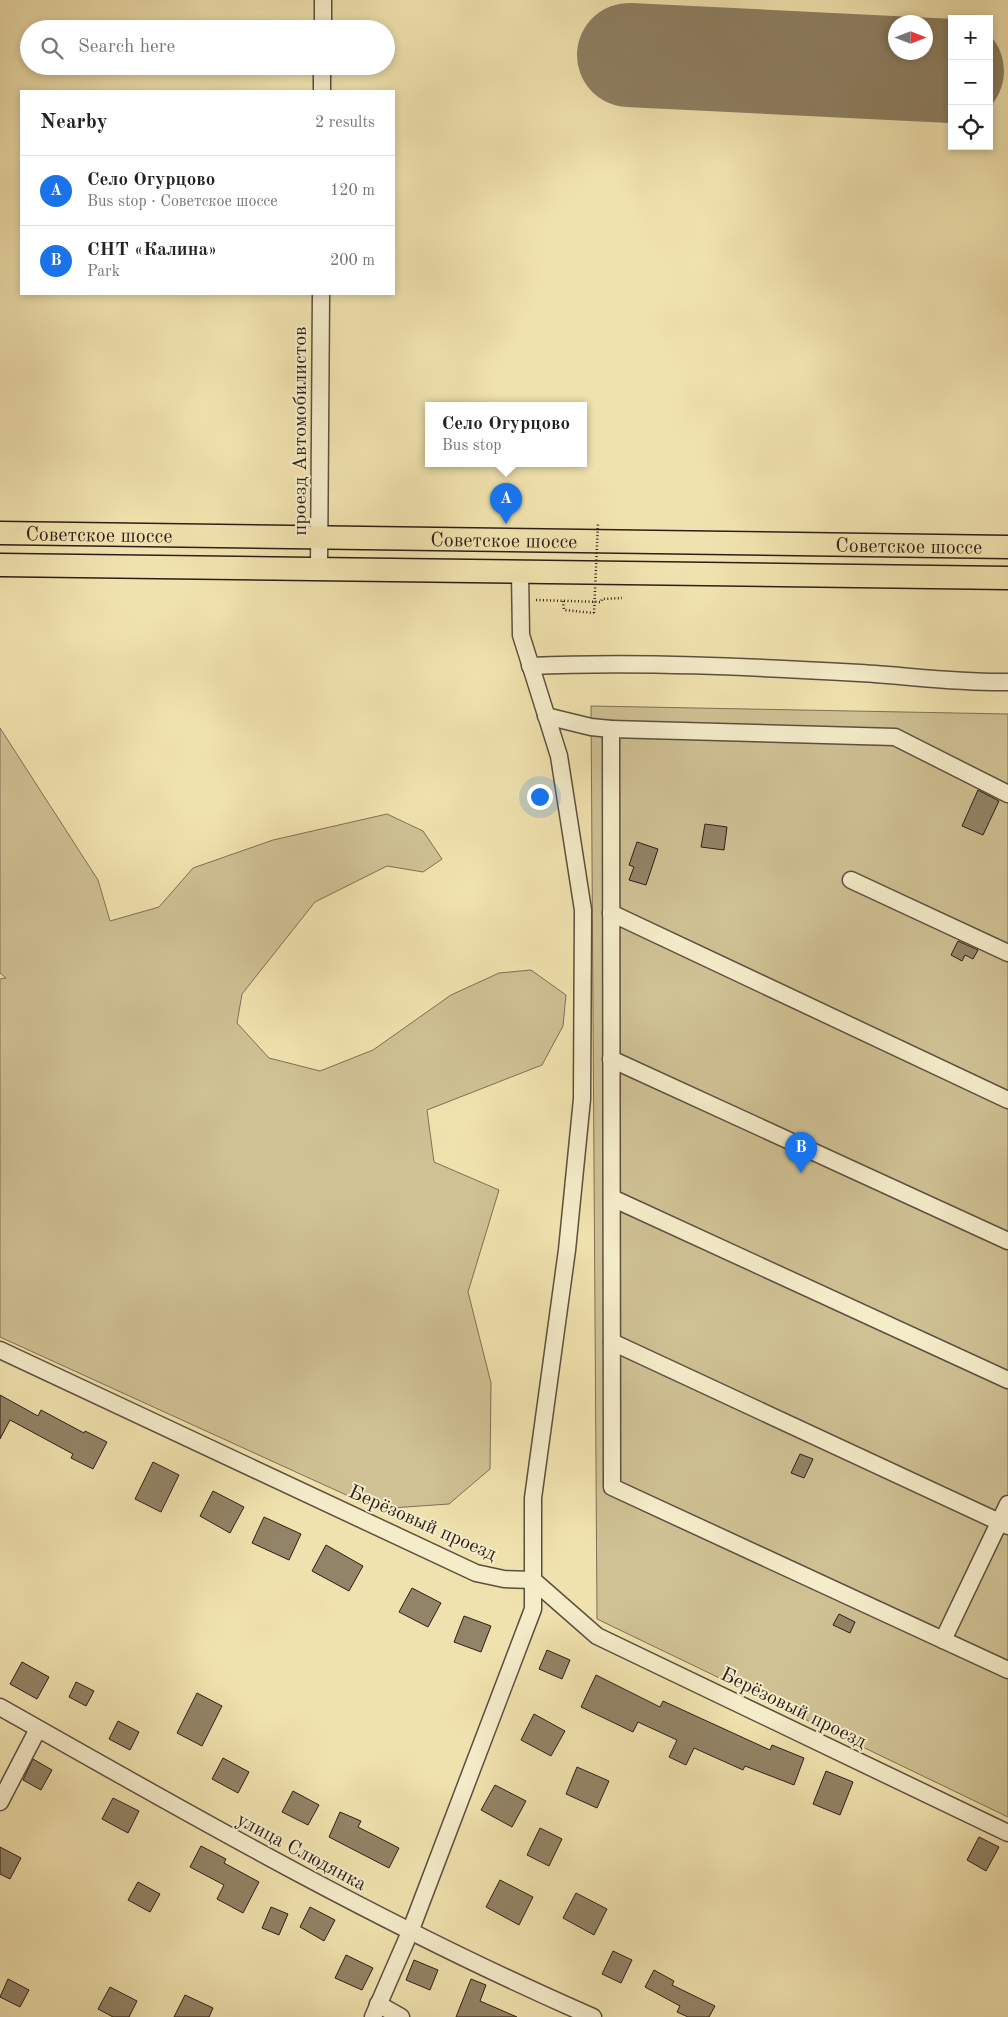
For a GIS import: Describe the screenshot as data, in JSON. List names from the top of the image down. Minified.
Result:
{"streets":{"highway":["Советское шоссе"],"street":["проезд Автомобилистов","Берёзовый проезд","улица Слюдянка"]},"crossings":[["проезд Автомобилистов","Советское шоссе"]],"north":"right","page":{"map_buttons":["+","−"],"search":"Search here","heading":["Nearby","2 results"],"list":[{"mark":"A","name":"Село Огурцово","note":"Bus stop · Советское шоссе","value":"120 m"},{"mark":"B","name":"СНТ «Калина»","note":"Park","value":"200 m"}],"popup":["Село Огурцово","Bus stop"],"pins":["A","B"]}}
